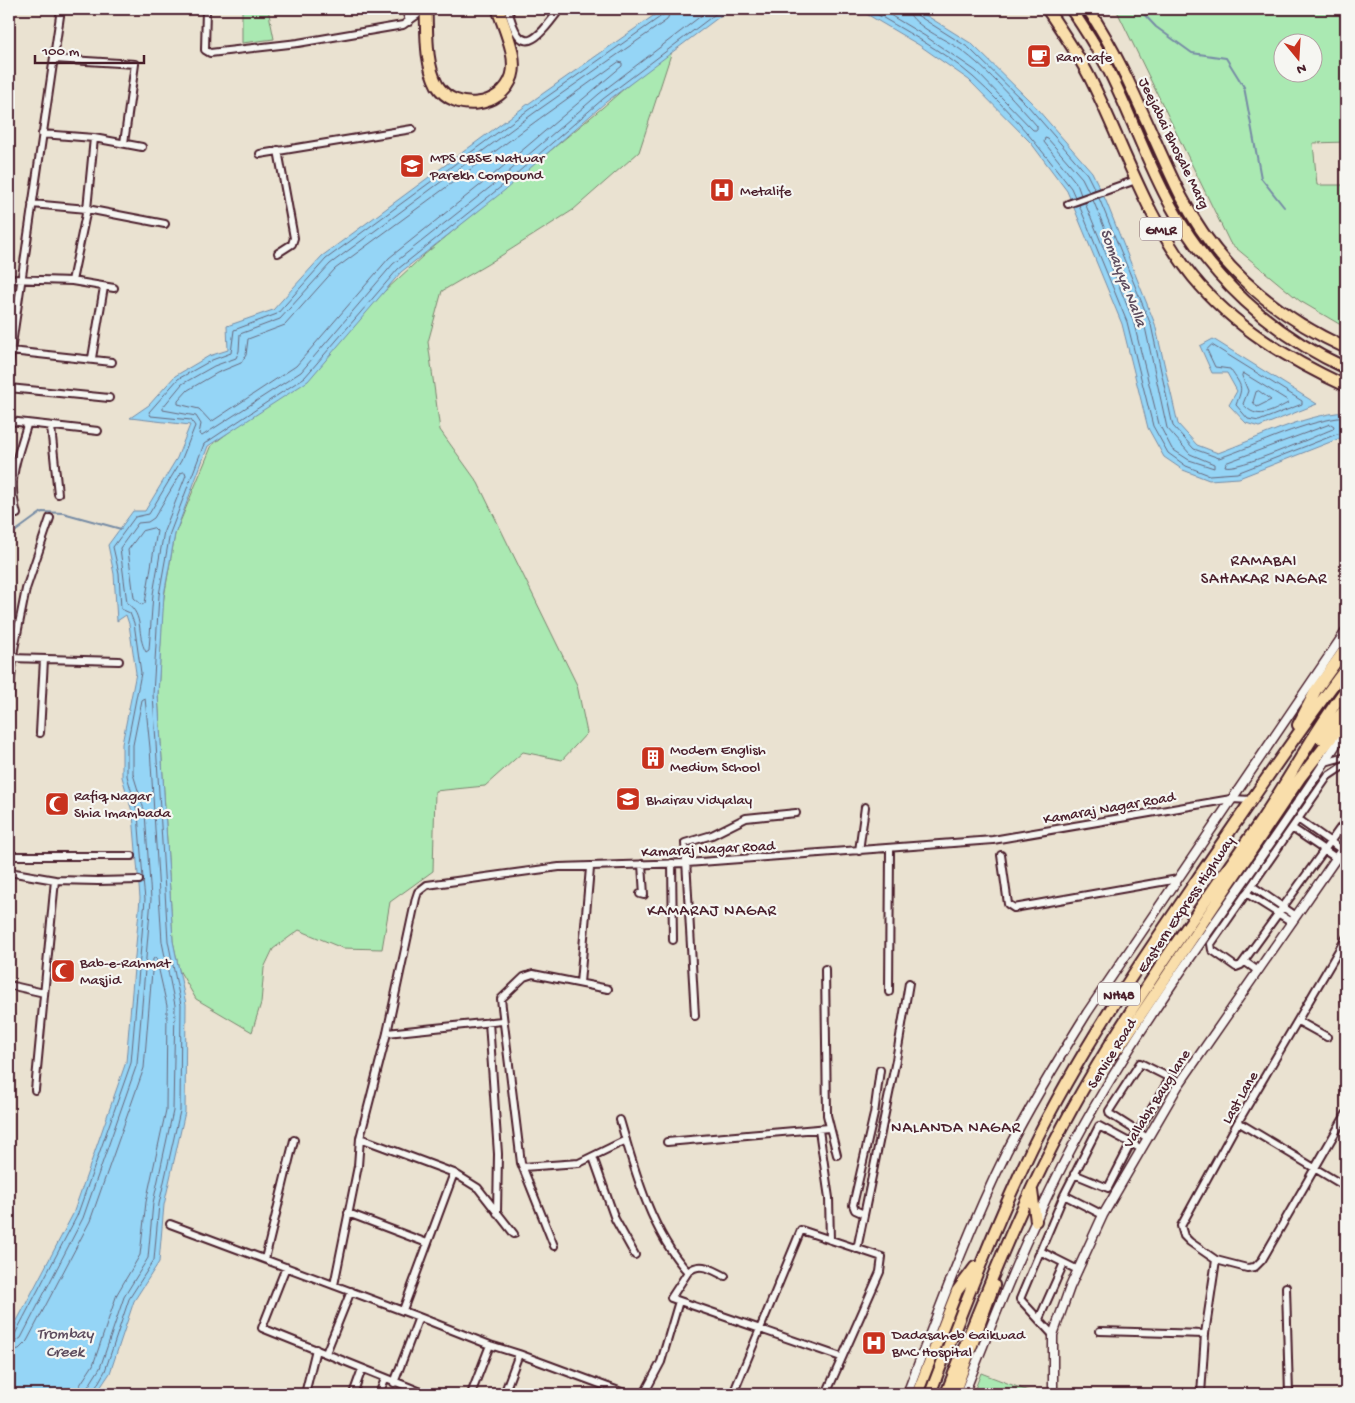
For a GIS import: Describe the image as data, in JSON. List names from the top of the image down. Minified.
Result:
{"streets":{"highway":["Jeejabai Bhosale Marg","GMLR","Eastern Express Highway","NH48"],"street":["Kamaraj Nagar Road","Service Road","Last Lane","Vallabh Baug lane"]},"crossings":[["Kamaraj Nagar Road","Eastern Express Highway"],["Eastern Express Highway","NH48"]],"districts":["RAMABAI SAHAKAR NAGAR","KAMARAJ NAGAR","NALANDA NAGAR"],"water":["Somaiyya Nalla","Trombay Creek"],"places":{"cafe":["Ram cafe"],"school or university":["MPS CBSE Natwar Parekh Compound","Bhairav Vidyalay"],"hospital":["Metalife","Dadasaheb Gaikwad BMC Hospital"],"building":["Modern English Medium School"],"mosque":["Rafiq Nagar Shia Imambada","Bab-e-Rahmat Masjid"]},"scale_bar":"100 m","north":"bottom"}
